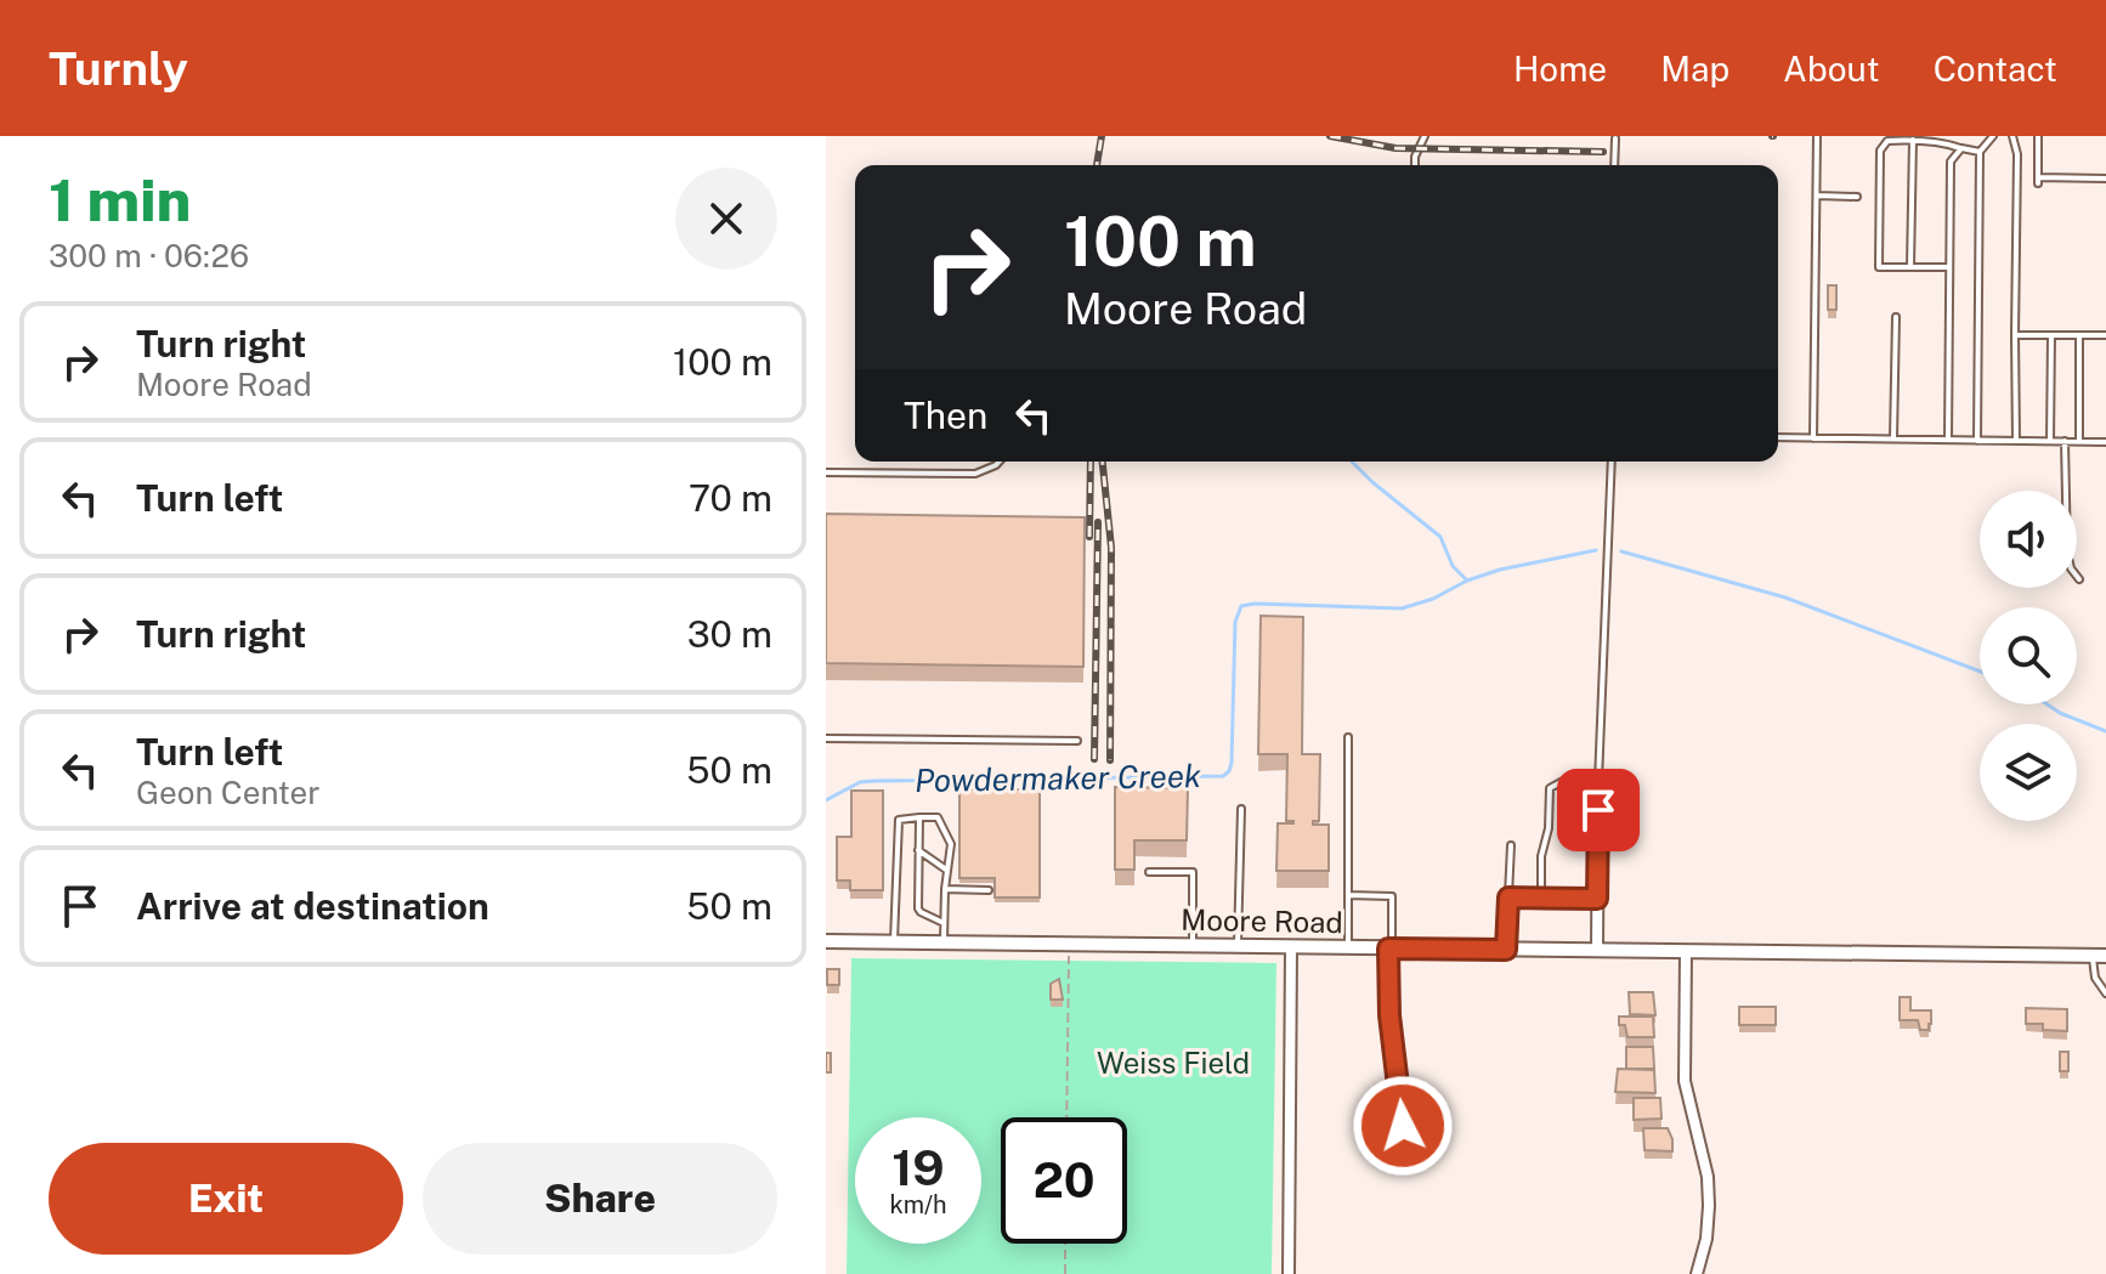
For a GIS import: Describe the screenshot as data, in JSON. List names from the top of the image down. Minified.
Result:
{"streets":{"street":["Moore Road"]},"water":["Powdermaker Creek"],"parks":["Weiss Field"],"page":{"header":"Turnly","nav":["Home","Map","About","Contact"],"heading":["1 min","300 m · 06:26"],"turn":["100 m","Moore Road"],"list":[{"name":"Turn right","note":"Moore Road","value":"100 m"},{"name":"Turn left","value":"70 m"},{"name":"Turn right","value":"30 m"},{"name":"Turn left","note":"Geon Center","value":"50 m"},{"name":"Arrive at destination","value":"50 m"}],"then":"Then","speed":"19 km/h","limit":"20","buttons":["Exit","Share"]}}
